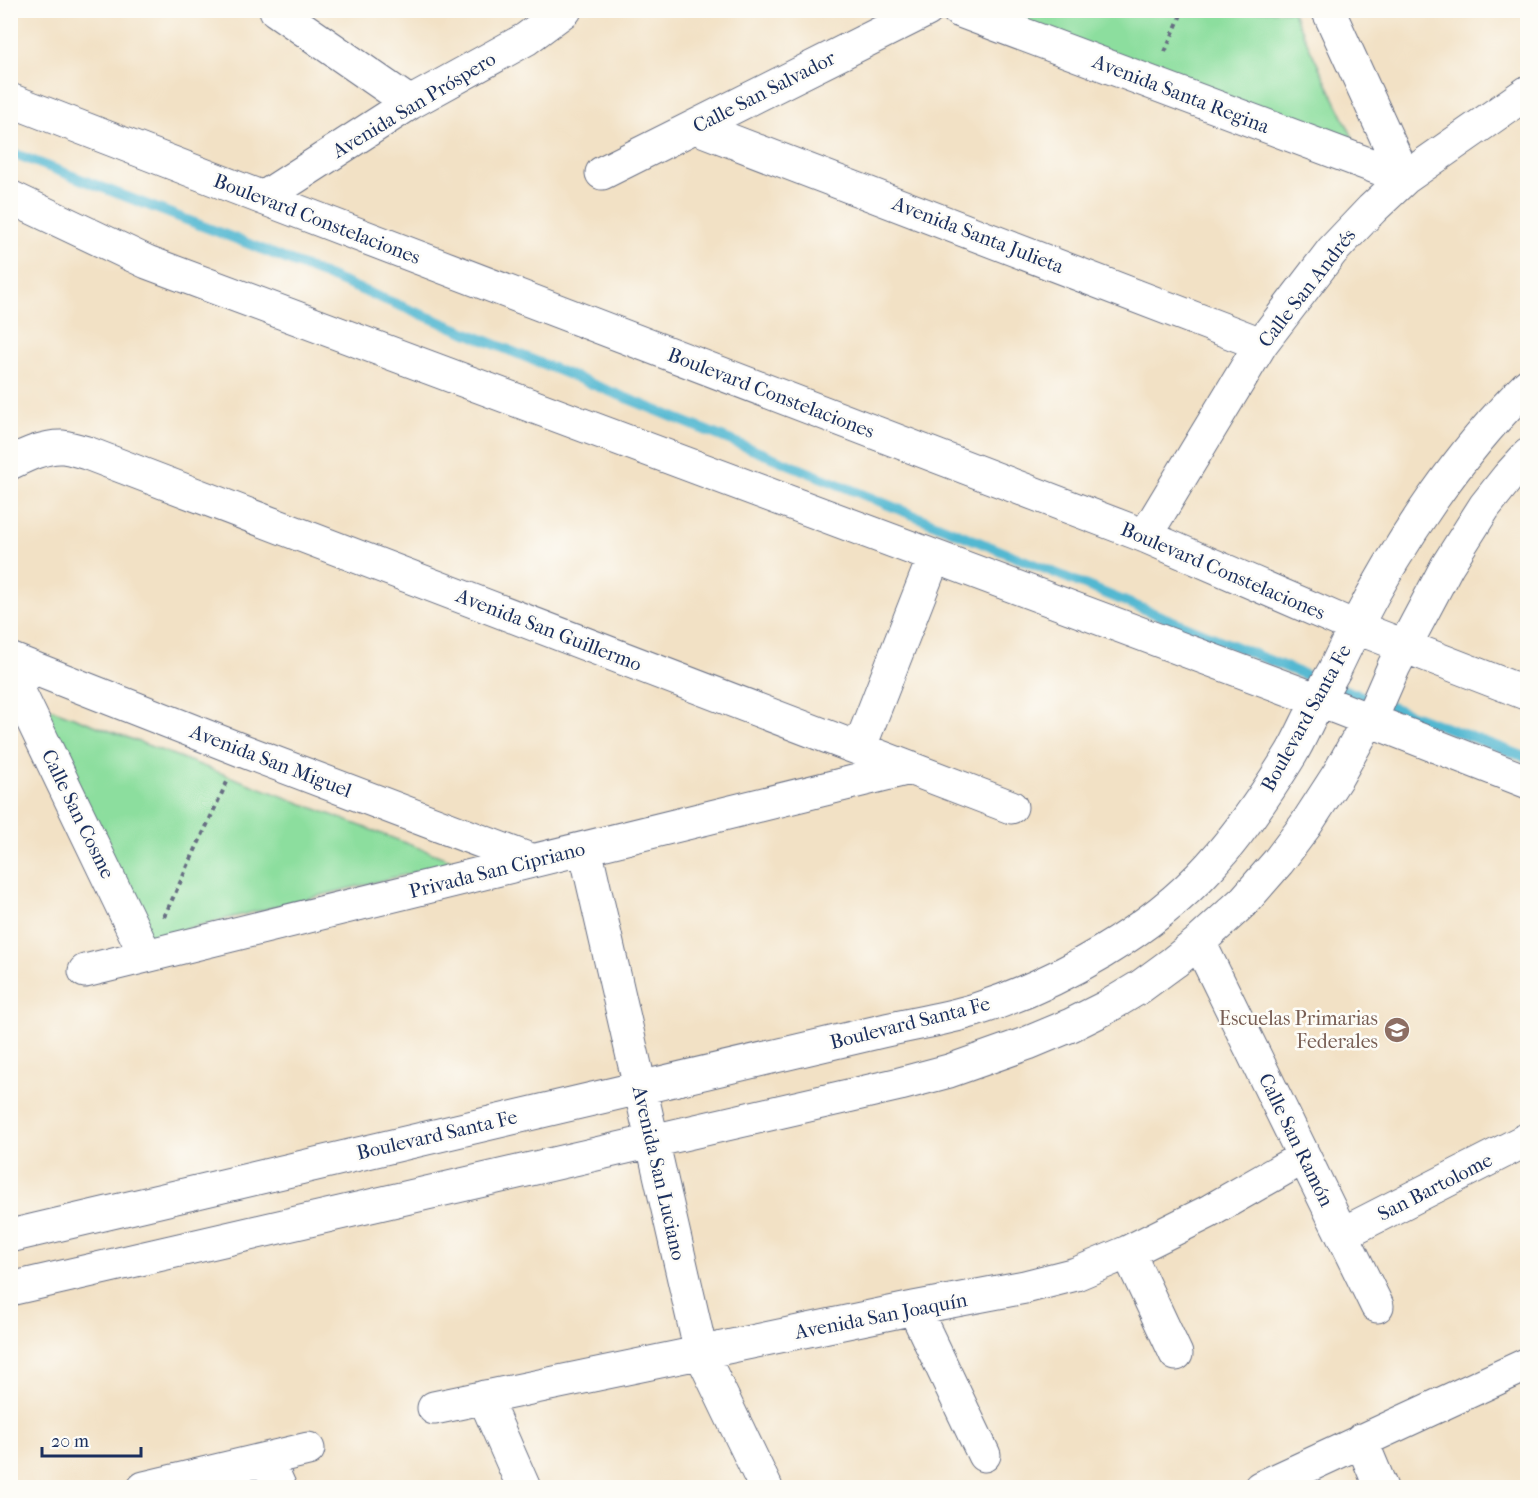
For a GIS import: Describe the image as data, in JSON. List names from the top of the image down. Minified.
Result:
{"streets":{"street":["Calle San Salvador","Avenida Santa Regina","Avenida San Próspero","Boulevard Constelaciones","Avenida Santa Julieta","Calle San Andrés","Avenida San Guillermo","Boulevard Santa Fe","Avenida San Miguel","Calle San Cosme","Privada San Cipriano","Calle San Ramón","Avenida San Luciano","San Bartolome","Avenida San Joaquín"]},"crossings":[["Calle San Salvador","Avenida Santa Julieta"],["Avenida Santa Regina","Calle San Andrés"],["Avenida San Próspero","Boulevard Constelaciones"],["Boulevard Constelaciones","Calle San Andrés"],["Boulevard Constelaciones","Boulevard Santa Fe"],["Avenida Santa Julieta","Calle San Andrés"],["Avenida San Guillermo","Privada San Cipriano"],["Boulevard Santa Fe","Avenida San Luciano"],["Avenida San Miguel","Privada San Cipriano"],["Calle San Cosme","Privada San Cipriano"],["Privada San Cipriano","Avenida San Luciano"],["Calle San Ramón","San Bartolome"],["Calle San Ramón","Avenida San Joaquín"],["Avenida San Luciano","Avenida San Joaquín"]],"places":{"school or university":["Escuelas Primarias Federales"]},"scale_bar":"20 m"}
